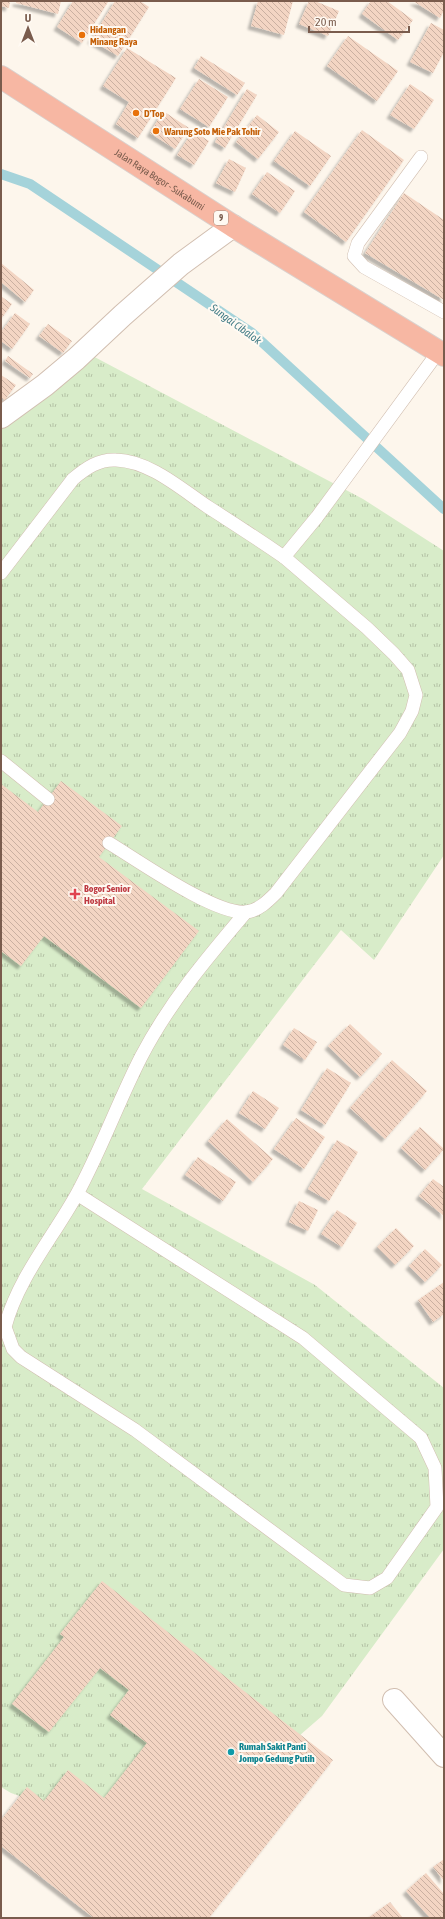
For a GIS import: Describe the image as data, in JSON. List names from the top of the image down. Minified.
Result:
{"streets":{"highway":["Jalan Raya Bogor - Sukabumi","9"]},"water":["Sungai Cibalok"],"places":{"other":["Hidangan Minang Raya","D'Top","Warung Soto Mie Pak Tohir","Rumah Sakit Panti Jompo Gedung Putih"],"health":["Bogor Senior Hospital"]},"scale_bar":"20 m","north":"top"}
